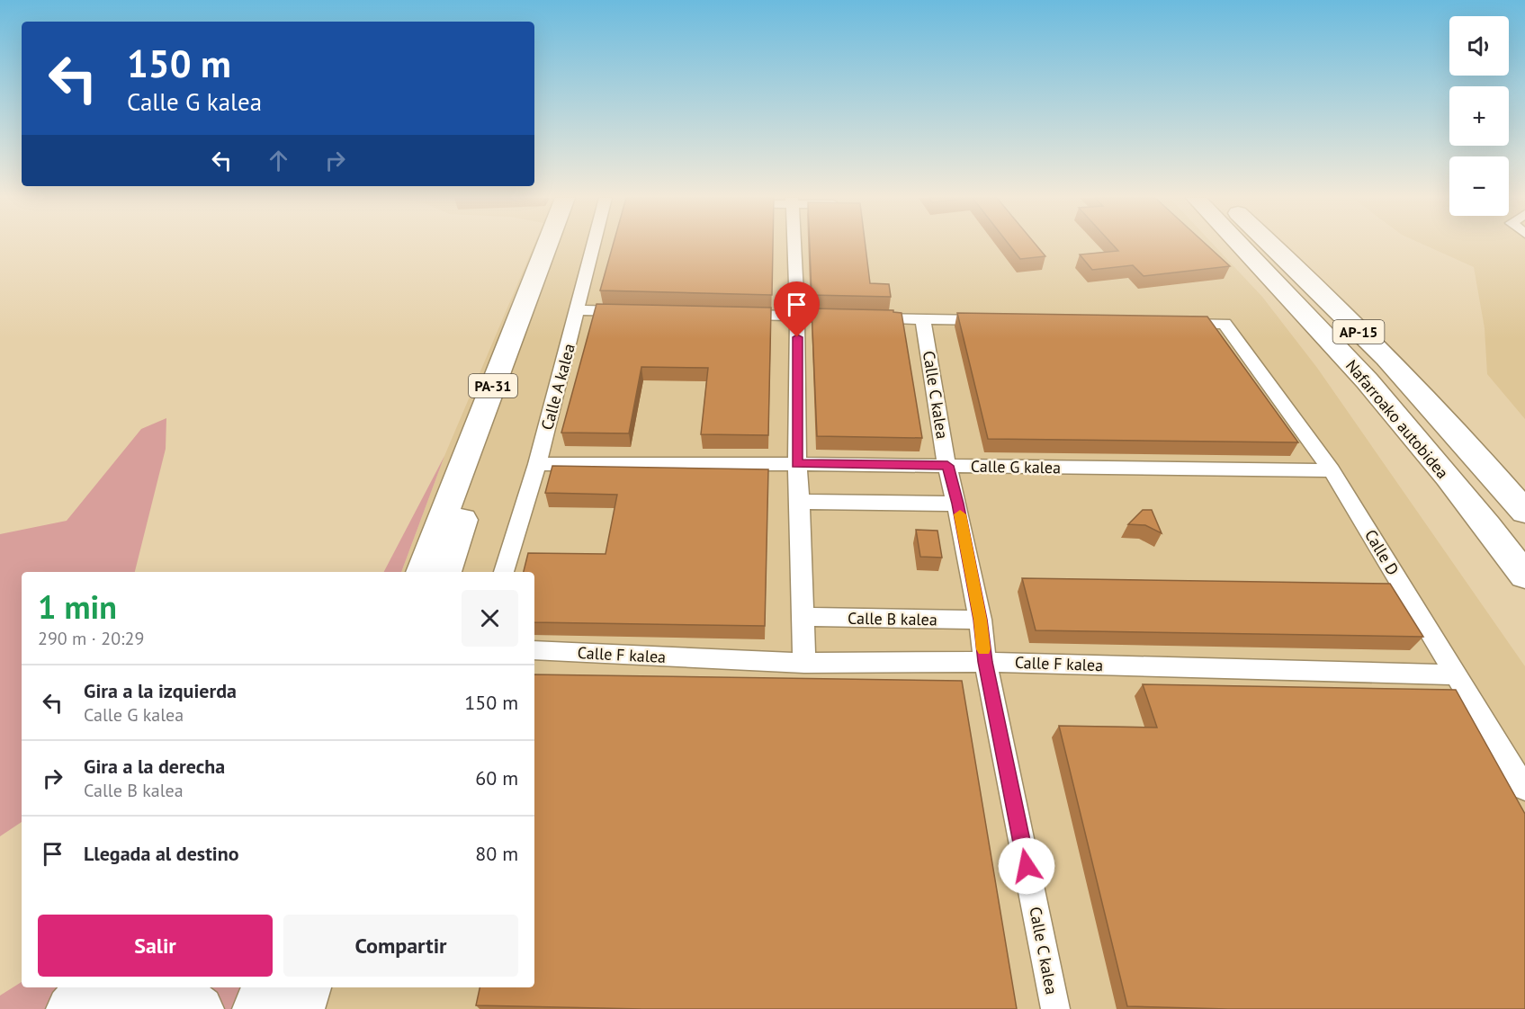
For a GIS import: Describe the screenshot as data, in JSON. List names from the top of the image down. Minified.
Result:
{"streets":{"highway":["AP-15","PA-31","Nafarroako autobidea"],"street":["Calle A kalea","Calle C kalea","Calle G kalea","Calle D","Calle B kalea","Calle F kalea"]},"crossings":[["Calle A kalea","Calle G kalea"],["Calle C kalea","Calle G kalea"],["Calle C kalea","Calle B kalea"],["Calle C kalea","Calle F kalea"],["Calle G kalea","Calle D"],["Calle D","Calle F kalea"]],"page":{"map_buttons":["+","−"],"turn":["150 m","Calle G kalea"],"heading":["1 min","290 m · 20:29"],"list":[{"name":"Gira a la izquierda","note":"Calle G kalea","value":"150 m"},{"name":"Gira a la derecha","note":"Calle B kalea","value":"60 m"},{"name":"Llegada al destino","value":"80 m"}],"buttons":["Salir","Compartir"]}}
